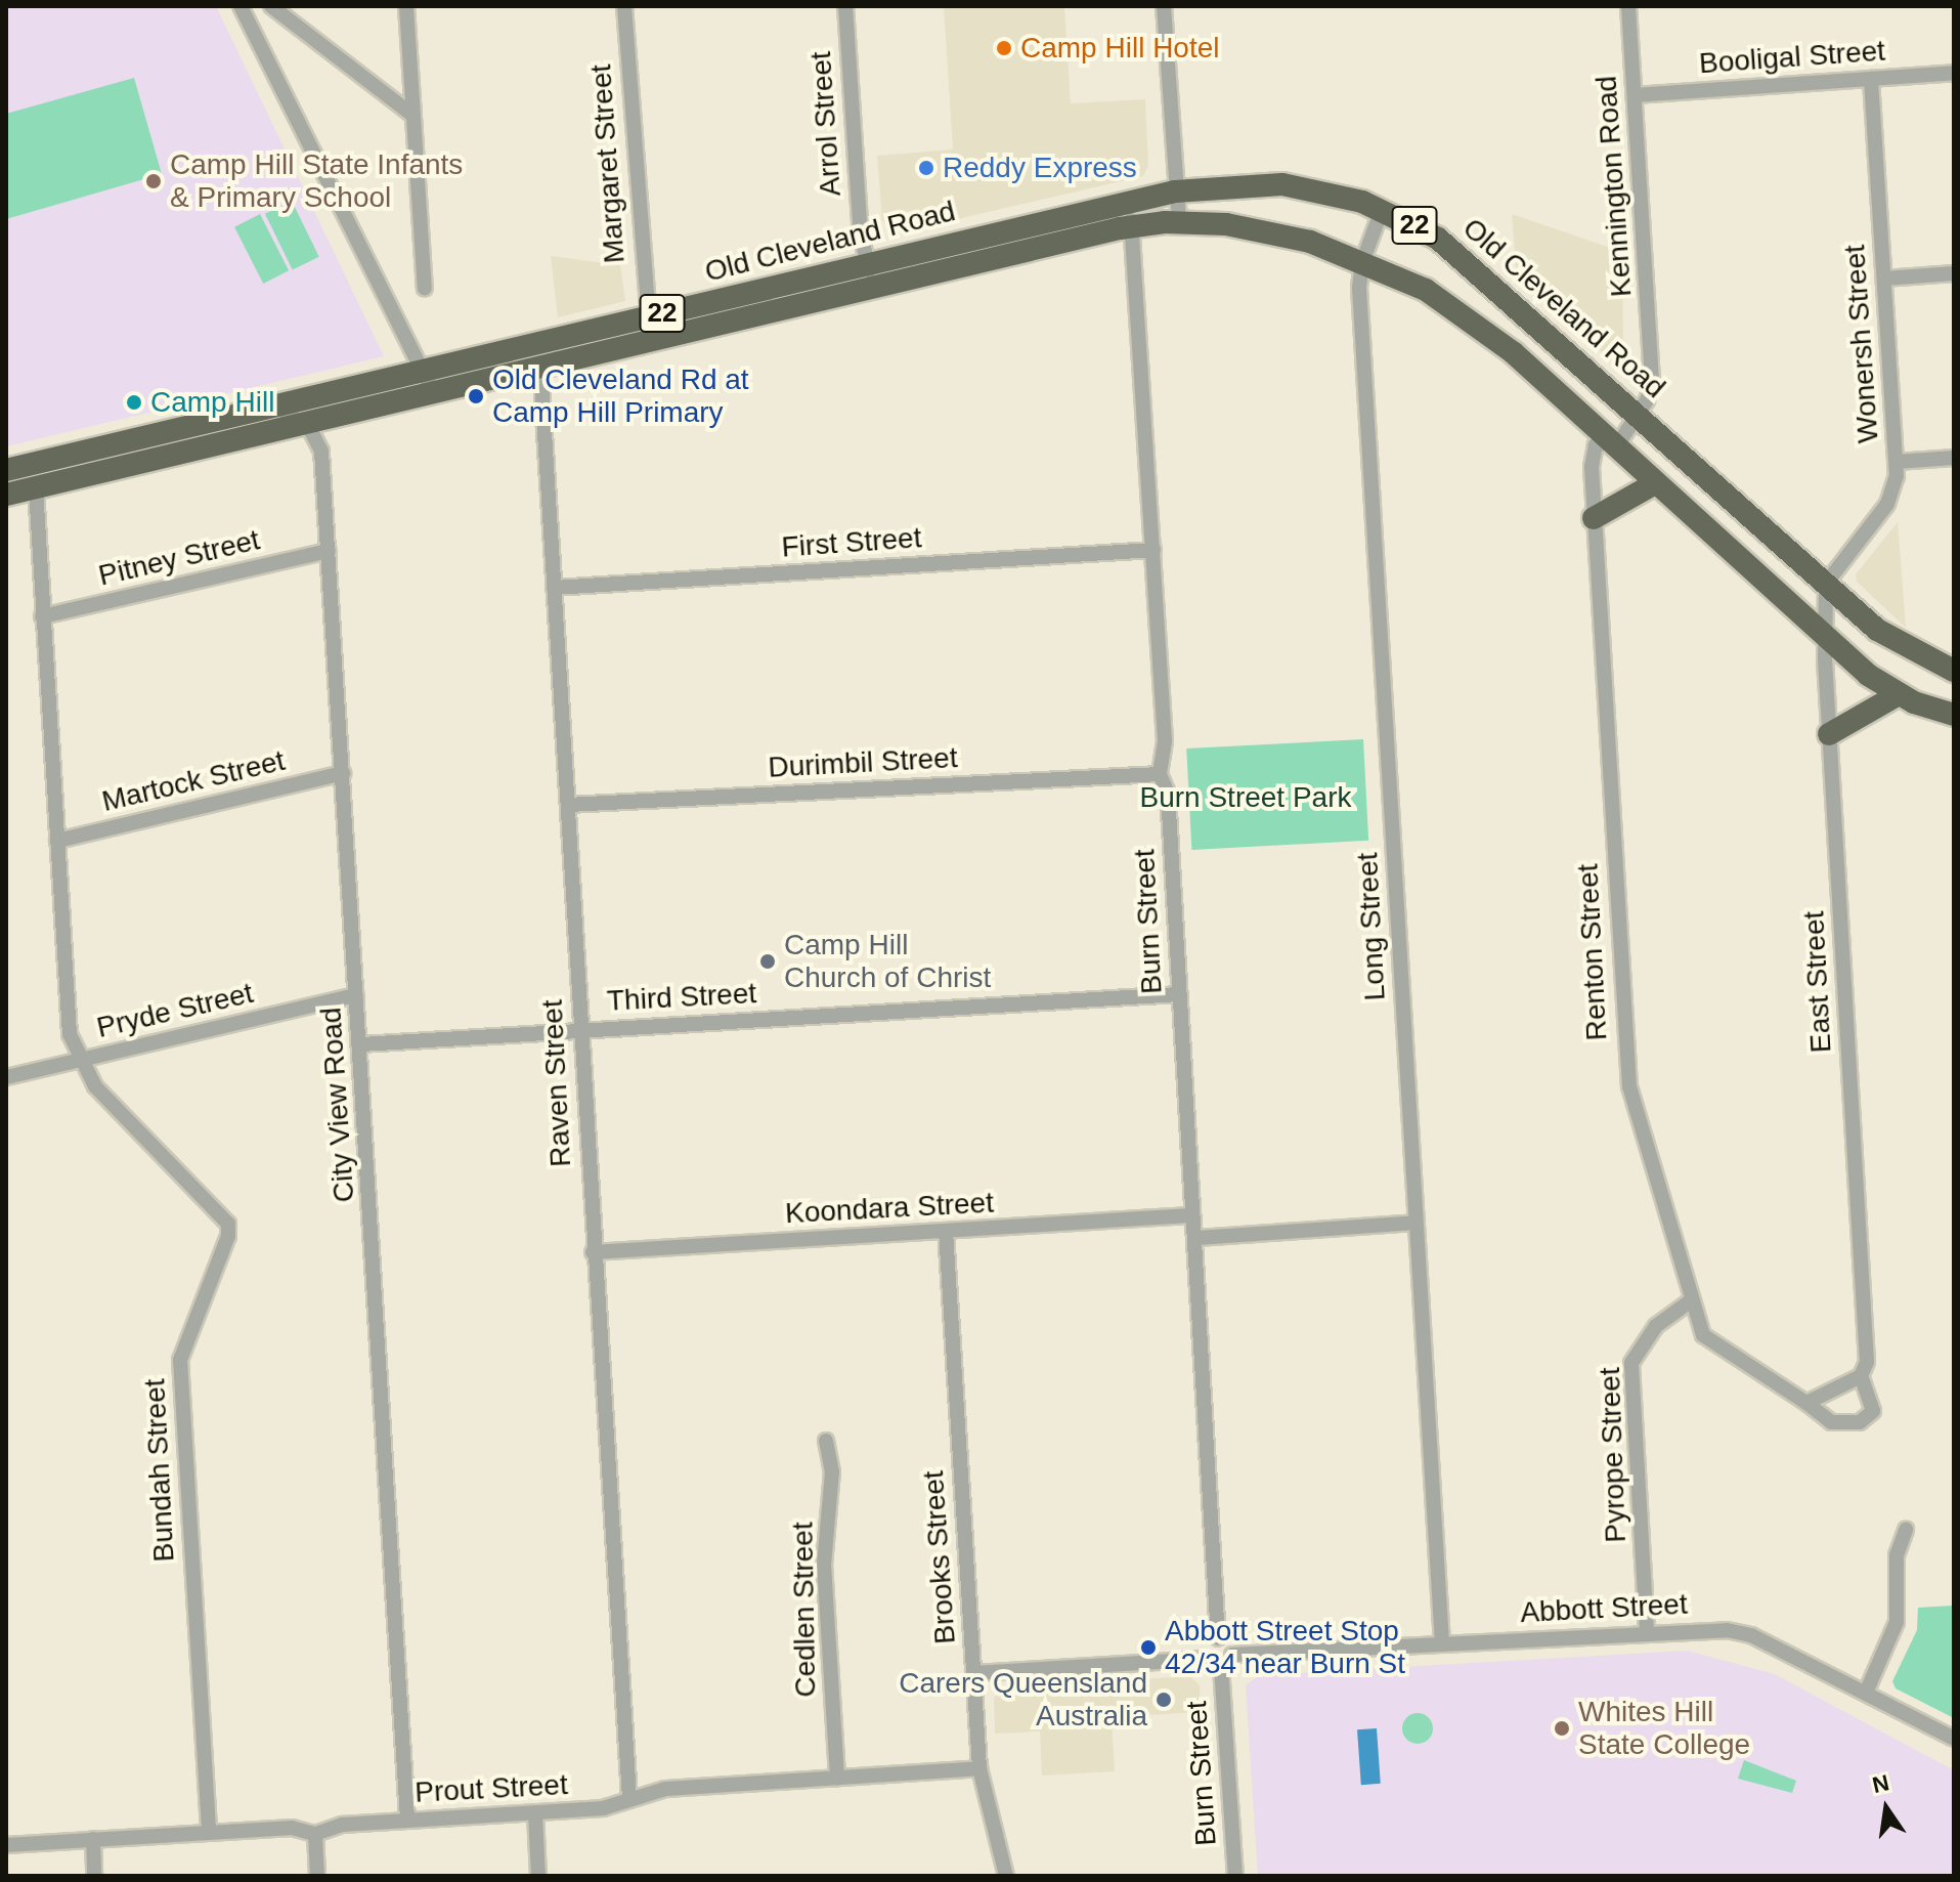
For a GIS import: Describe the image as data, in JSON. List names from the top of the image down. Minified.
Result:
{"streets":{"highway":["22","Old Cleveland Road"],"street":["Booligal Street","Arrol Street","Margaret Street","Kennington Road","Wonersh Street","First Street","Pitney Street","Durimbil Street","Martock Street","Burn Street","Long Street","Renton Street","East Street","Third Street","Pryde Street","Raven Street","City View Road","Koondara Street","Pyrope Street","Bundah Street","Brooks Street","Abbott Street","Cedlen Street","Prout Street"]},"crossings":[["Booligal Street","Kennington Road"],["Booligal Street","Wonersh Street"],["Arrol Street","Old Cleveland Road"],["Margaret Street","Old Cleveland Road"],["Kennington Road","Old Cleveland Road"],["Kennington Road","Renton Street"],["Old Cleveland Road","Wonersh Street"],["Old Cleveland Road","Burn Street"],["Old Cleveland Road","Long Street"],["Old Cleveland Road","Renton Street"],["Old Cleveland Road","East Street"],["Old Cleveland Road","Raven Street"],["Old Cleveland Road","City View Road"],["Old Cleveland Road","Bundah Street"],["Wonersh Street","East Street"],["First Street","Burn Street"],["First Street","Raven Street"],["Pitney Street","City View Road"],["Pitney Street","Bundah Street"],["Durimbil Street","Burn Street"],["Durimbil Street","Raven Street"],["Martock Street","City View Road"],["Martock Street","Bundah Street"],["Burn Street","Third Street"],["Burn Street","Koondara Street"],["Burn Street","Abbott Street"],["Long Street","Abbott Street"],["Renton Street","East Street"],["Renton Street","Pyrope Street"],["Third Street","Raven Street"],["Pryde Street","City View Road"],["Pryde Street","Bundah Street"],["Raven Street","Koondara Street"],["Raven Street","Prout Street"],["City View Road","Prout Street"],["Koondara Street","Brooks Street"],["Pyrope Street","Abbott Street"],["Bundah Street","Prout Street"],["Brooks Street","Prout Street"],["Cedlen Street","Prout Street"]],"parks":["Burn Street Park"],"places":["Camp Hill Hotel","Reddy Express","Camp Hill State Infants & Primary School","Old Cleveland Rd at Camp Hill Primary","Camp Hill","Camp Hill Church of Christ","Abbott Street Stop 42/34 near Burn St","Carers Queensland Australia","Whites Hill State College"],"north":"top"}
